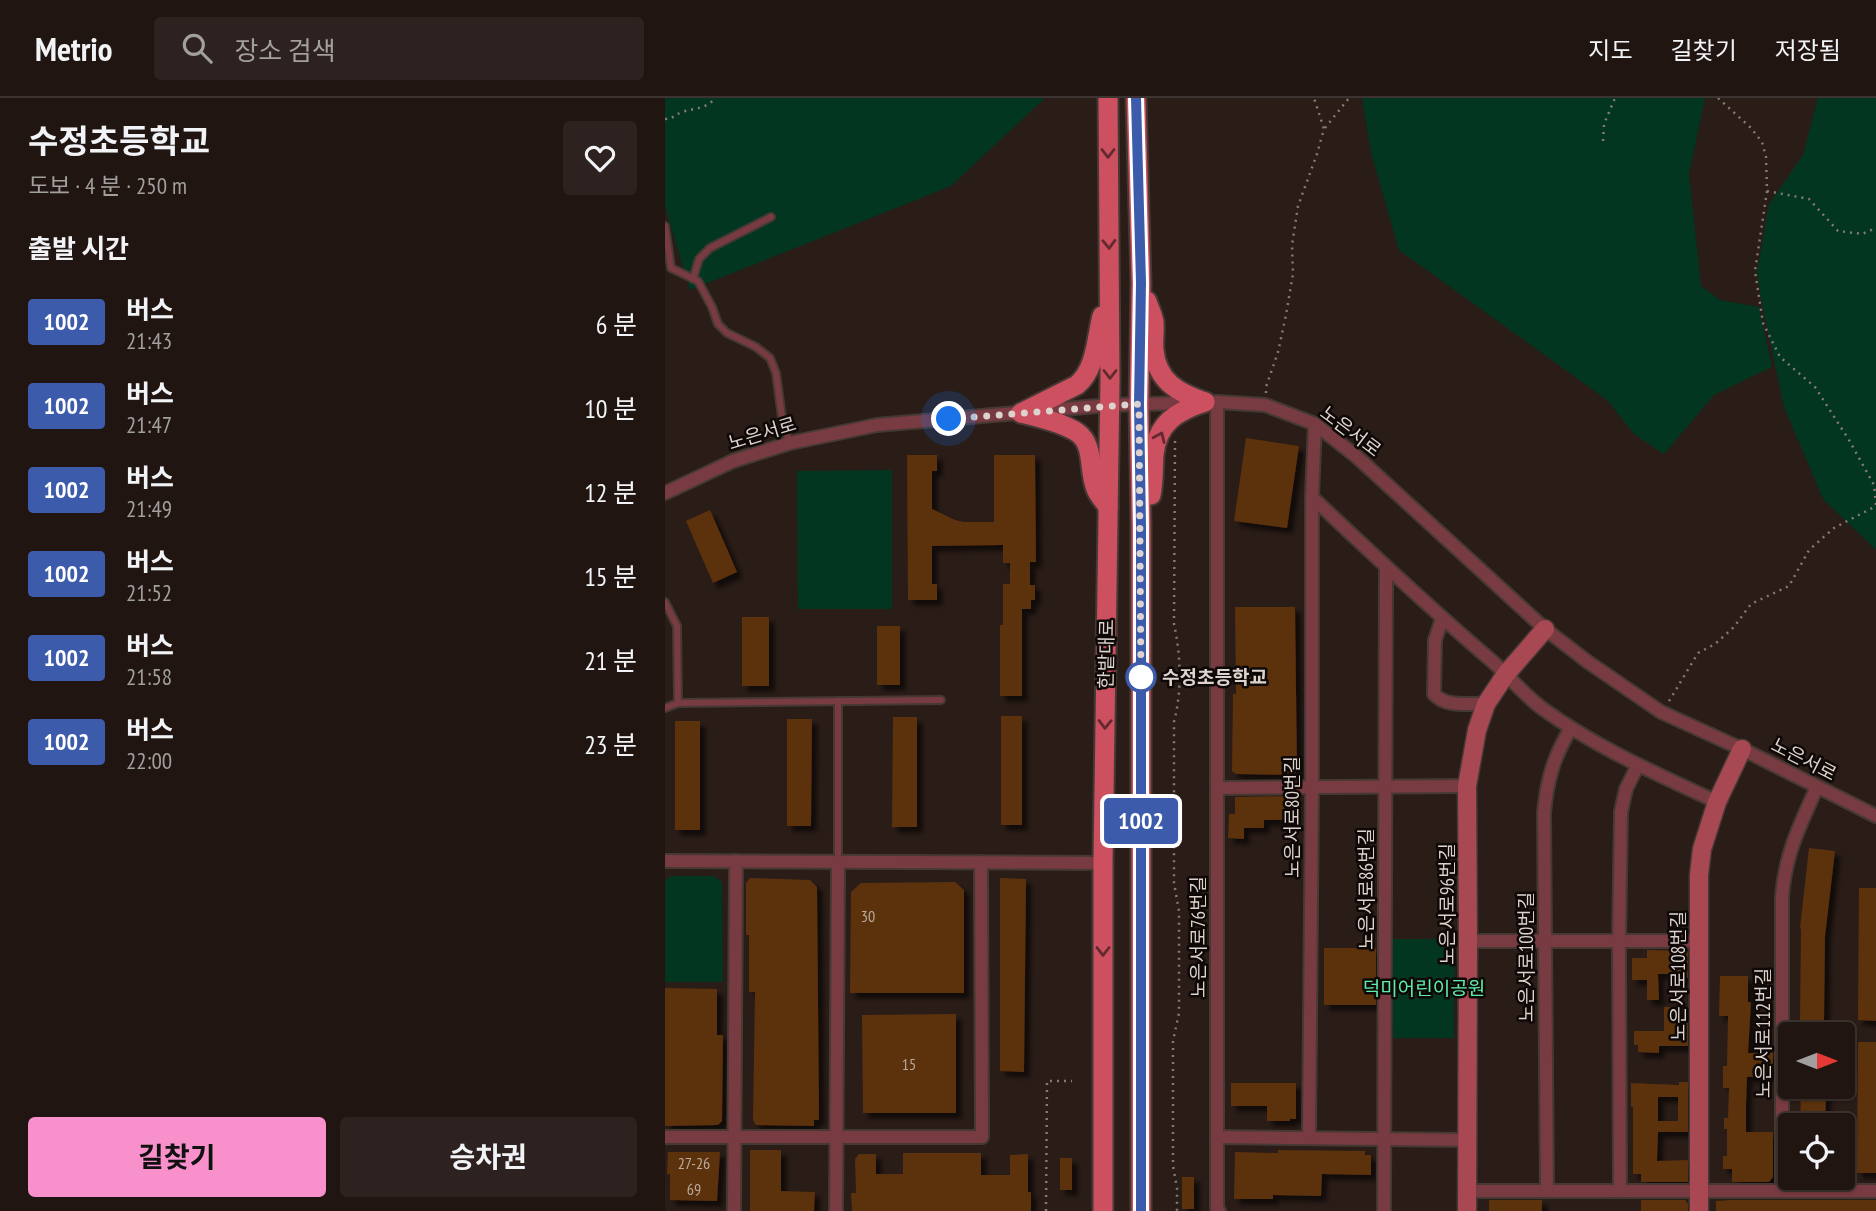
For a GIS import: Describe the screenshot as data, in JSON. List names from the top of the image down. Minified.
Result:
{"streets":{"main road":["한밭대로"],"street":["노은서로","노은서로80번길","노은서로86번길","노은서로96번길","노은서로76번길","노은서로100번길","노은서로108번길","노은서로112번길"]},"crossings":[["노은서로","한밭대로"],["노은서로","노은서로80번길"],["노은서로","노은서로96번길"],["노은서로","노은서로76번길"],["노은서로","노은서로108번길"],["노은서로","노은서로112번길"]],"parks":["덕미어린이공원"],"places":["수정초등학교"],"lines":["bus line 1002"],"house_numbers":["30","15","27-26","69"],"north":"right","page":{"header":"Metrio","search":"장소 검색","nav":["지도","길찾기","저장됨"],"heading":[["수정초등학교","도보 · 4 분 · 250 m"],"출발 시간"],"on_map":"1002","list":[{"mark":"1002","name":"버스","note":"21:43","value":"6 분"},{"mark":"1002","name":"버스","note":"21:47","value":"10 분"},{"mark":"1002","name":"버스","note":"21:49","value":"12 분"},{"mark":"1002","name":"버스","note":"21:52","value":"15 분"},{"mark":"1002","name":"버스","note":"21:58","value":"21 분"},{"mark":"1002","name":"버스","note":"22:00","value":"23 분"}],"buttons":["길찾기","승차권"]}}
